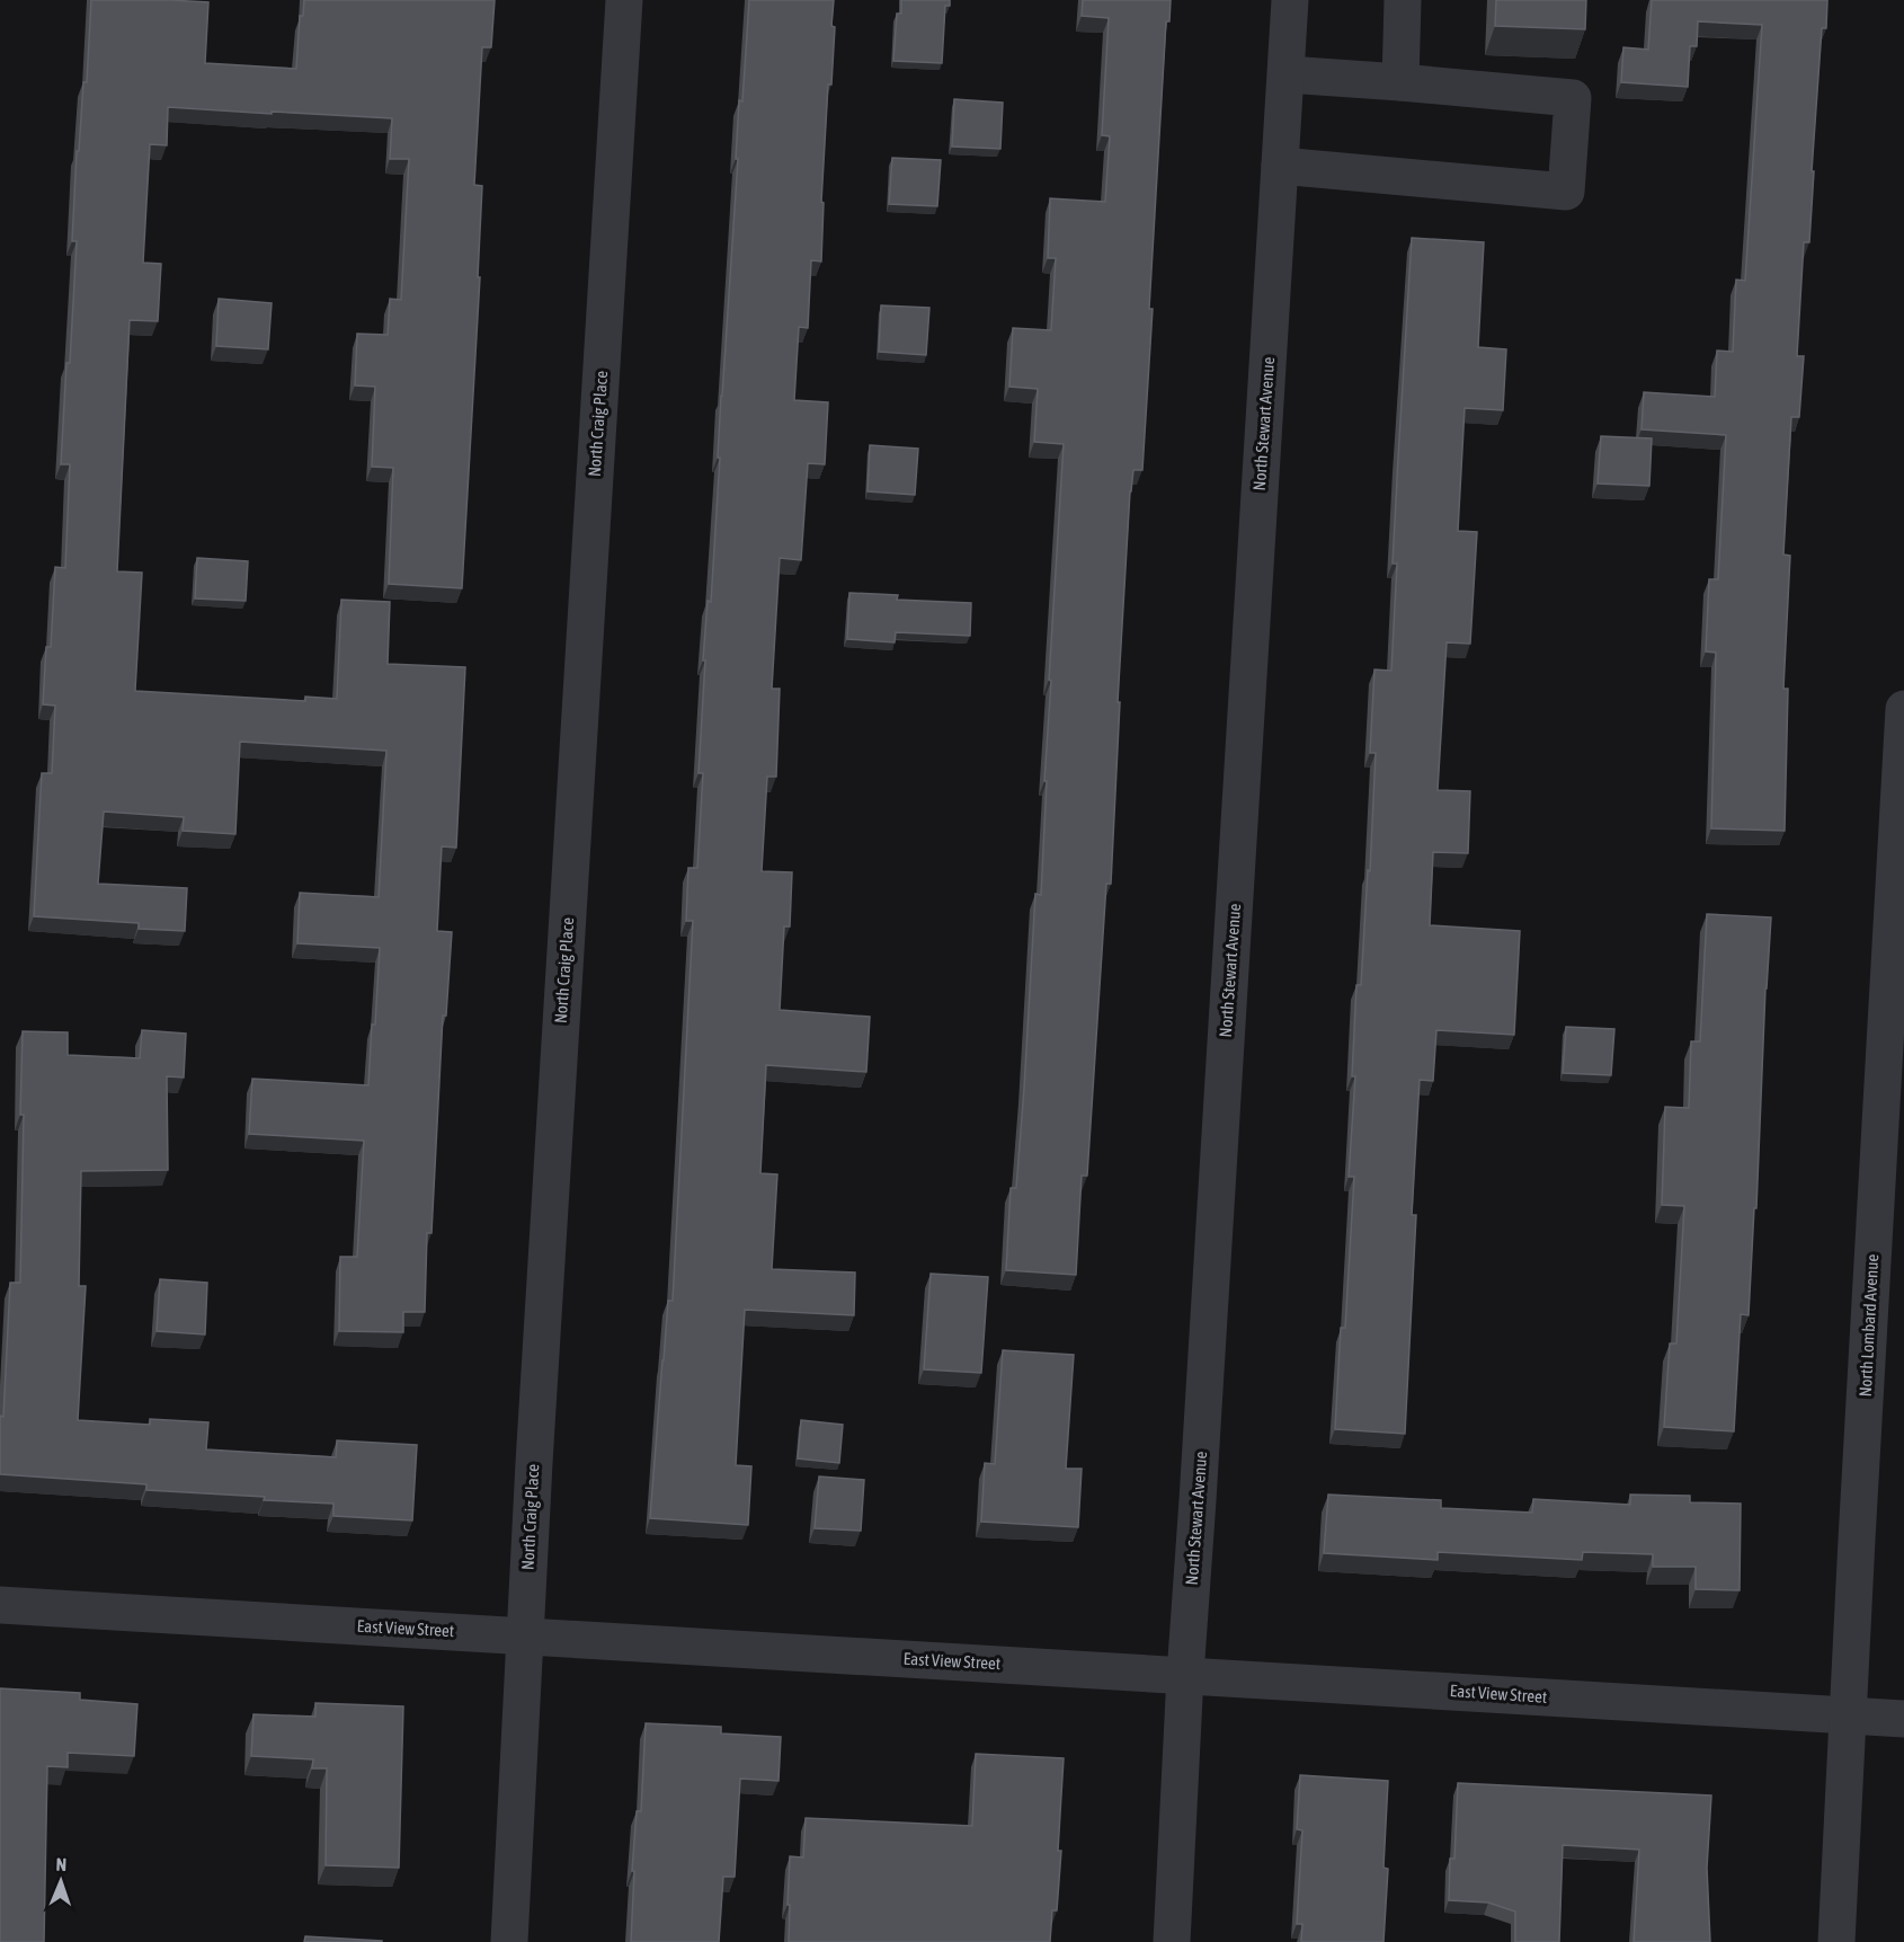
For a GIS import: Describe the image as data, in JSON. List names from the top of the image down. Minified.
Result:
{"streets":{"street":["North Craig Place","North Stewart Avenue","North Lombard Avenue","East View Street"]},"crossings":[["North Craig Place","East View Street"],["North Stewart Avenue","East View Street"],["North Lombard Avenue","East View Street"]],"north":"top"}
